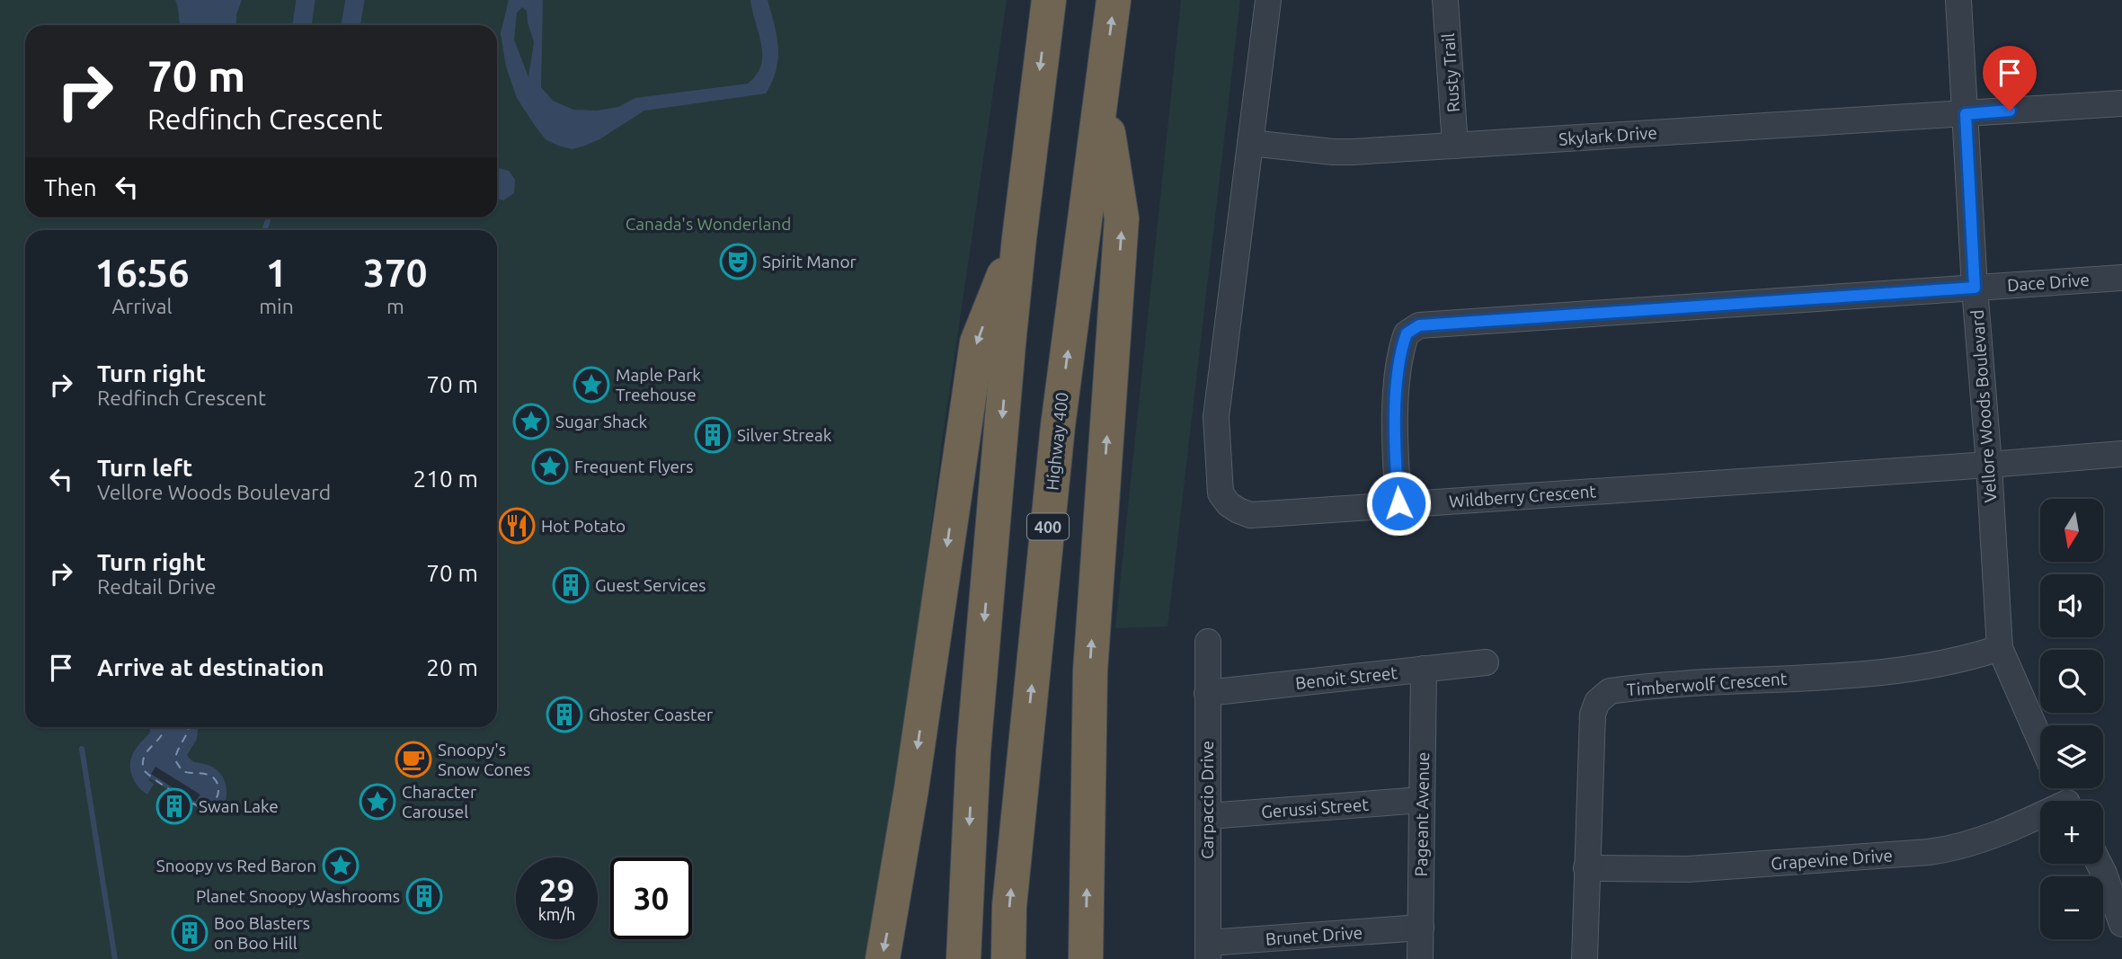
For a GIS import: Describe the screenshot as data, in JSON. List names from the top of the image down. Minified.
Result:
{"streets":{"highway":["Highway 400","400"],"street":["Rusty Trail","Skylark Drive","Dace Drive","Vellore Woods Boulevard","Wildberry Crescent","Benoit Street","Timberwolf Crescent","Carpaccio Drive","Gerussi Street","Pageant Avenue","Grapevine Drive","Brunet Drive"]},"crossings":[["Rusty Trail","Skylark Drive"],["Skylark Drive","Vellore Woods Boulevard"],["Skylark Drive","Wildberry Crescent"],["Dace Drive","Vellore Woods Boulevard"],["Dace Drive","Wildberry Crescent"],["Vellore Woods Boulevard","Wildberry Crescent"],["Vellore Woods Boulevard","Timberwolf Crescent"],["Benoit Street","Carpaccio Drive"],["Benoit Street","Pageant Avenue"],["Timberwolf Crescent","Grapevine Drive"],["Carpaccio Drive","Gerussi Street"],["Carpaccio Drive","Brunet Drive"],["Gerussi Street","Pageant Avenue"],["Pageant Avenue","Brunet Drive"]],"parks":["Canada's Wonderland"],"places":{"theatre":["Spirit Manor"],"place":["Maple Park Treehouse","Sugar Shack","Frequent Flyers","Character Carousel","Snoopy vs Red Baron"],"building":["Silver Streak","Guest Services","Ghoster Coaster","Swan Lake","Planet Snoopy Washrooms","Boo Blasters on Boo Hill"],"restaurant":["Hot Potato"],"cafe":["Snoopy's Snow Cones"]},"north":"bottom","page":{"turn":["70 m","Redfinch Crescent"],"then":"Then","eta":["16:56","Arrival","1","min","370","m"],"list":[{"name":"Turn right","note":"Redfinch Crescent","value":"70 m"},{"name":"Turn left","note":"Vellore Woods Boulevard","value":"210 m"},{"name":"Turn right","note":"Redtail Drive","value":"70 m"},{"name":"Arrive at destination","value":"20 m"}],"map_buttons":["+","−"],"speed":"29 km/h","limit":"30"}}
